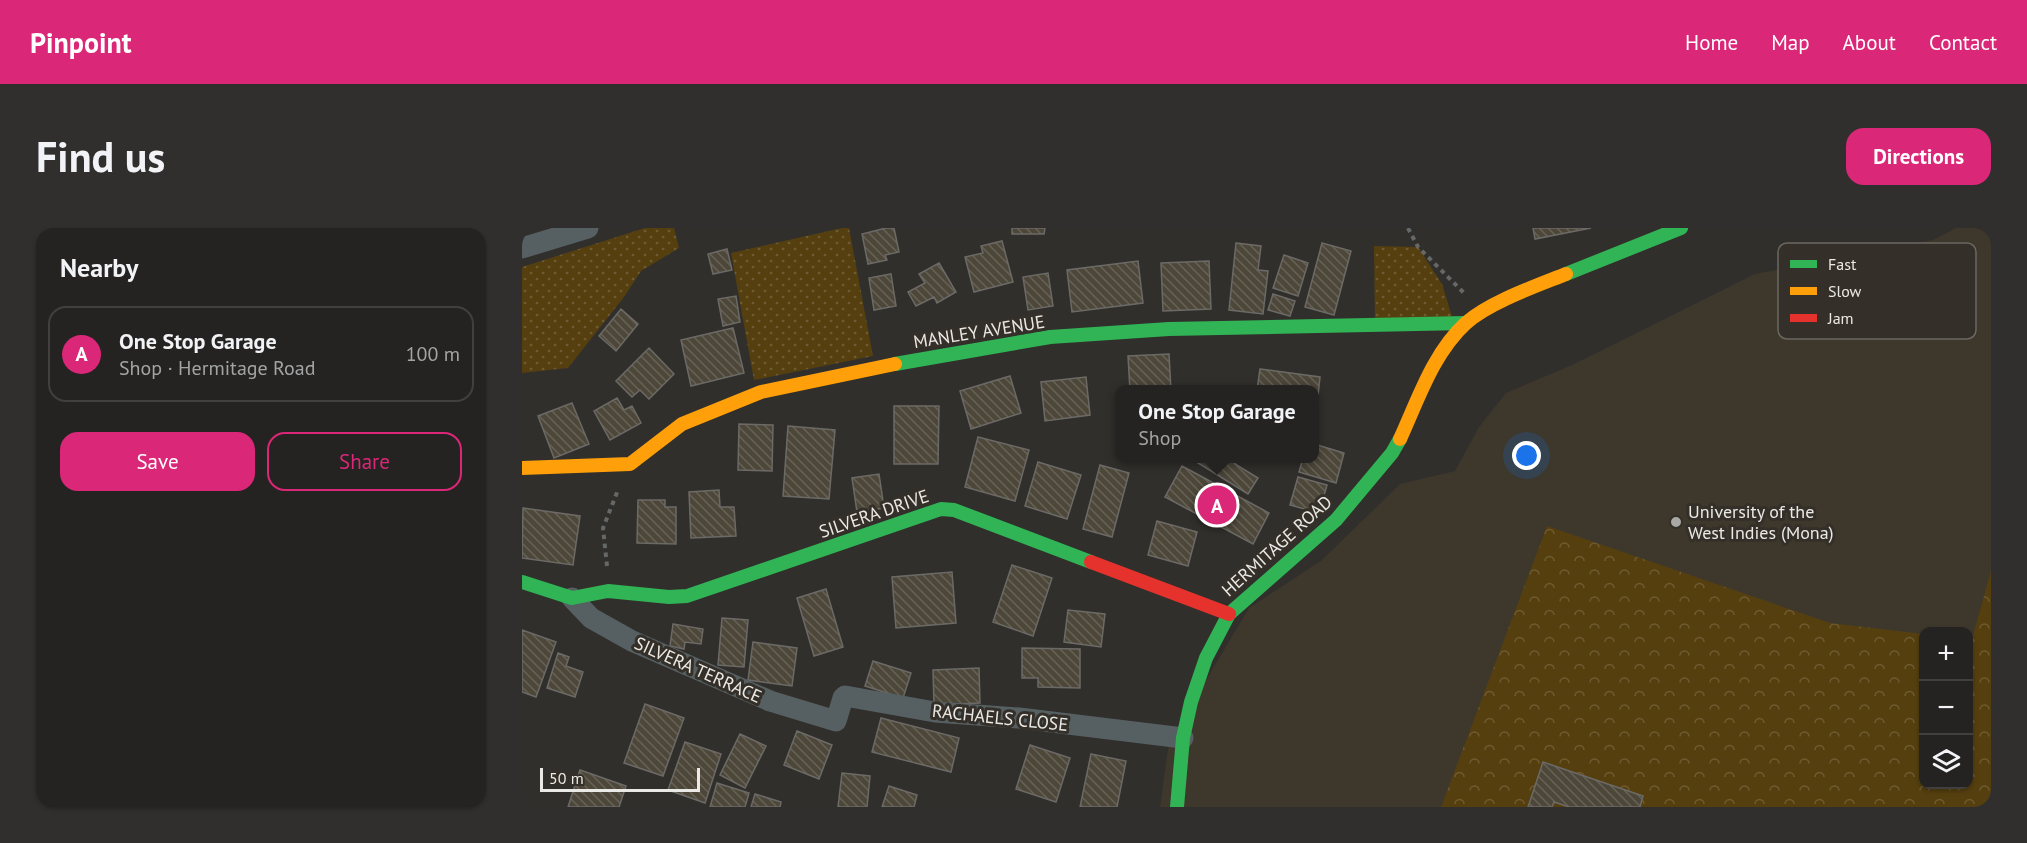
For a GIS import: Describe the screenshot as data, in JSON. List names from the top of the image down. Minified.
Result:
{"streets":{"street":["MANLEY AVENUE","SILVERA DRIVE","HERMITAGE ROAD","SILVERA TERRACE","RACHAELS CLOSE"]},"crossings":[["MANLEY AVENUE","HERMITAGE ROAD"],["SILVERA DRIVE","HERMITAGE ROAD"],["SILVERA DRIVE","SILVERA TERRACE"],["HERMITAGE ROAD","RACHAELS CLOSE"],["SILVERA TERRACE","RACHAELS CLOSE"]],"places":["University of the West Indies (Mona)"],"legend":["Fast","Slow","Jam"],"scale_bar":"50 m","page":{"header":"Pinpoint","nav":["Home","Map","About","Contact"],"buttons":["Directions",["Save","Share"]],"title":"Find us","heading":"Nearby","list":[{"mark":"A","name":"One Stop Garage","note":"Shop · Hermitage Road","value":"100 m"}],"popup":["One Stop Garage","Shop"],"pins":"A","map_buttons":["+","−"],"scale":"50 m"}}
